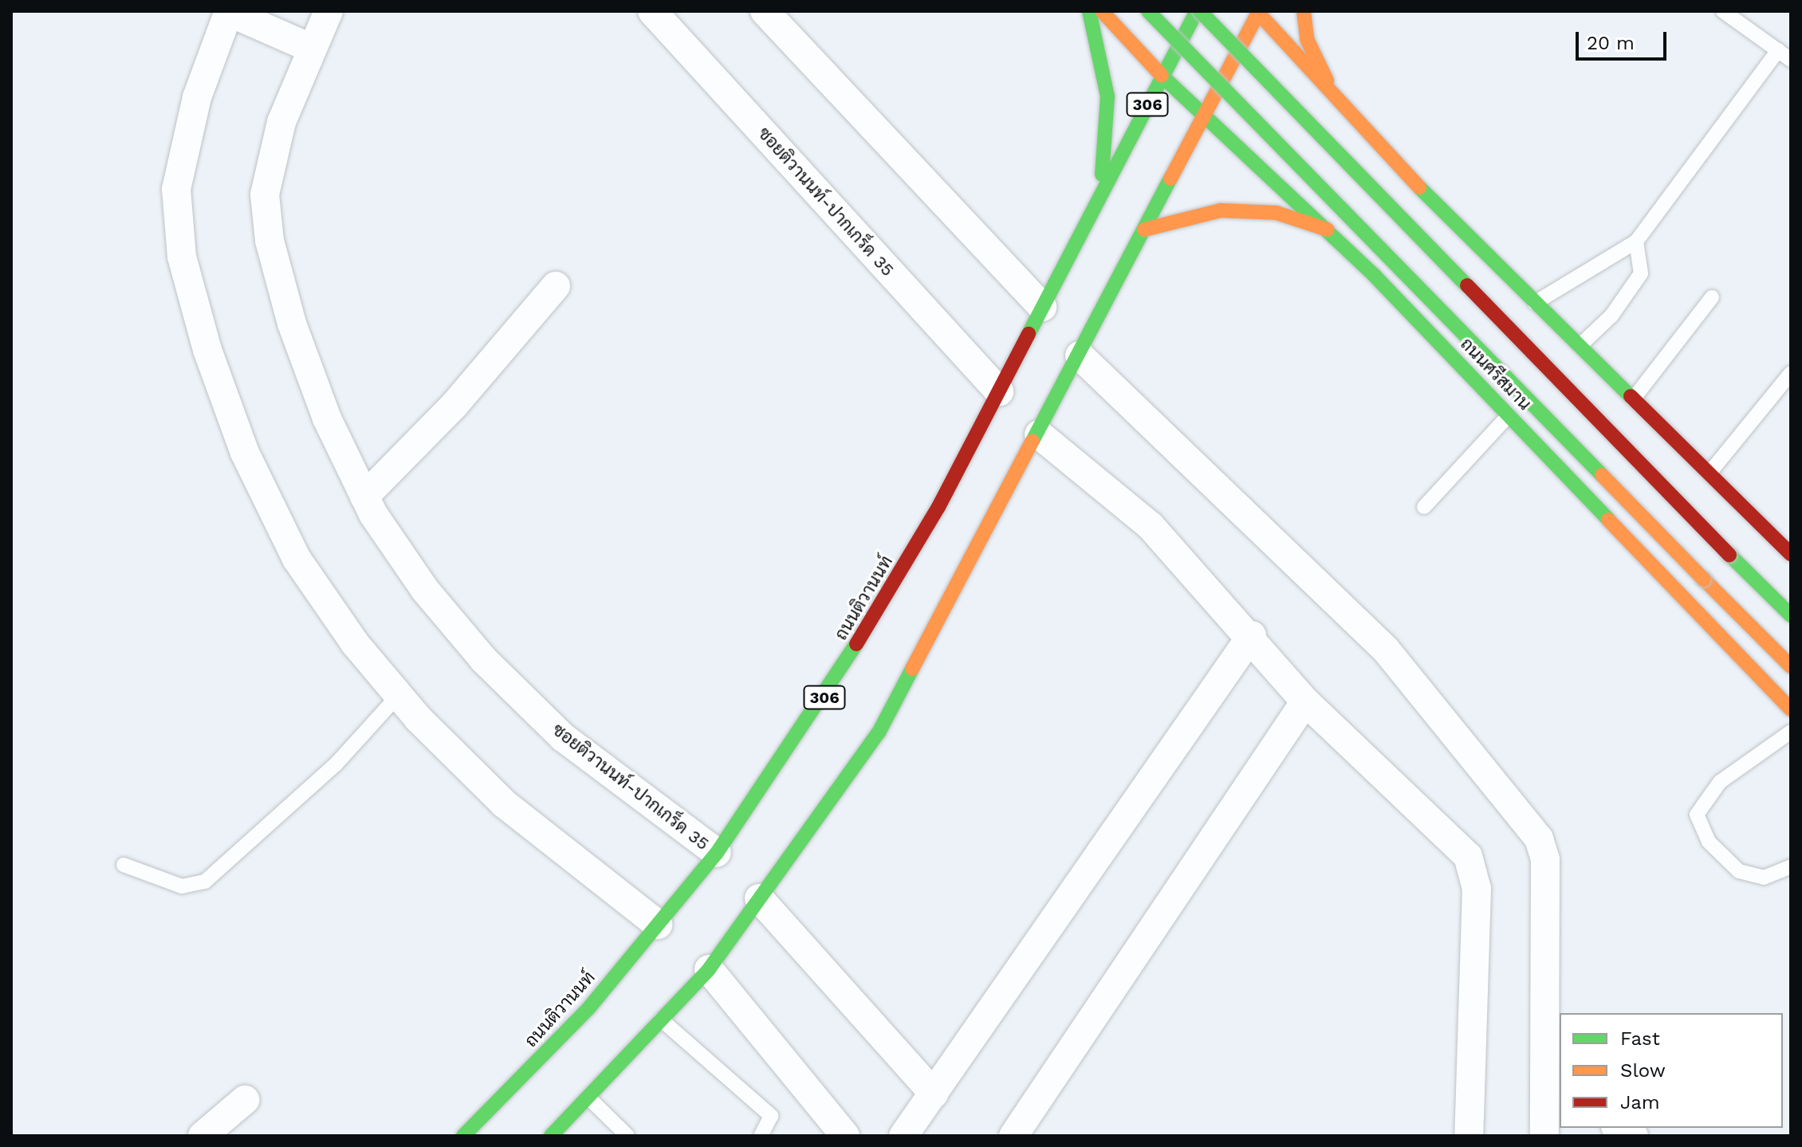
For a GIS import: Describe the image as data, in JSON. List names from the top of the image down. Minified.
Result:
{"streets":{"main road":["306","ถนนศรีสมาน","ถนนติวานนท์"],"street":["ซอยติวานนท์-ปากเกร็ด 35"]},"crossings":[["ซอยติวานนท์-ปากเกร็ด 35","ถนนติวานนท์"],["ถนนศรีสมาน","ถนนติวานนท์"]],"legend":["Fast","Slow","Jam"],"scale_bar":"20 m"}
